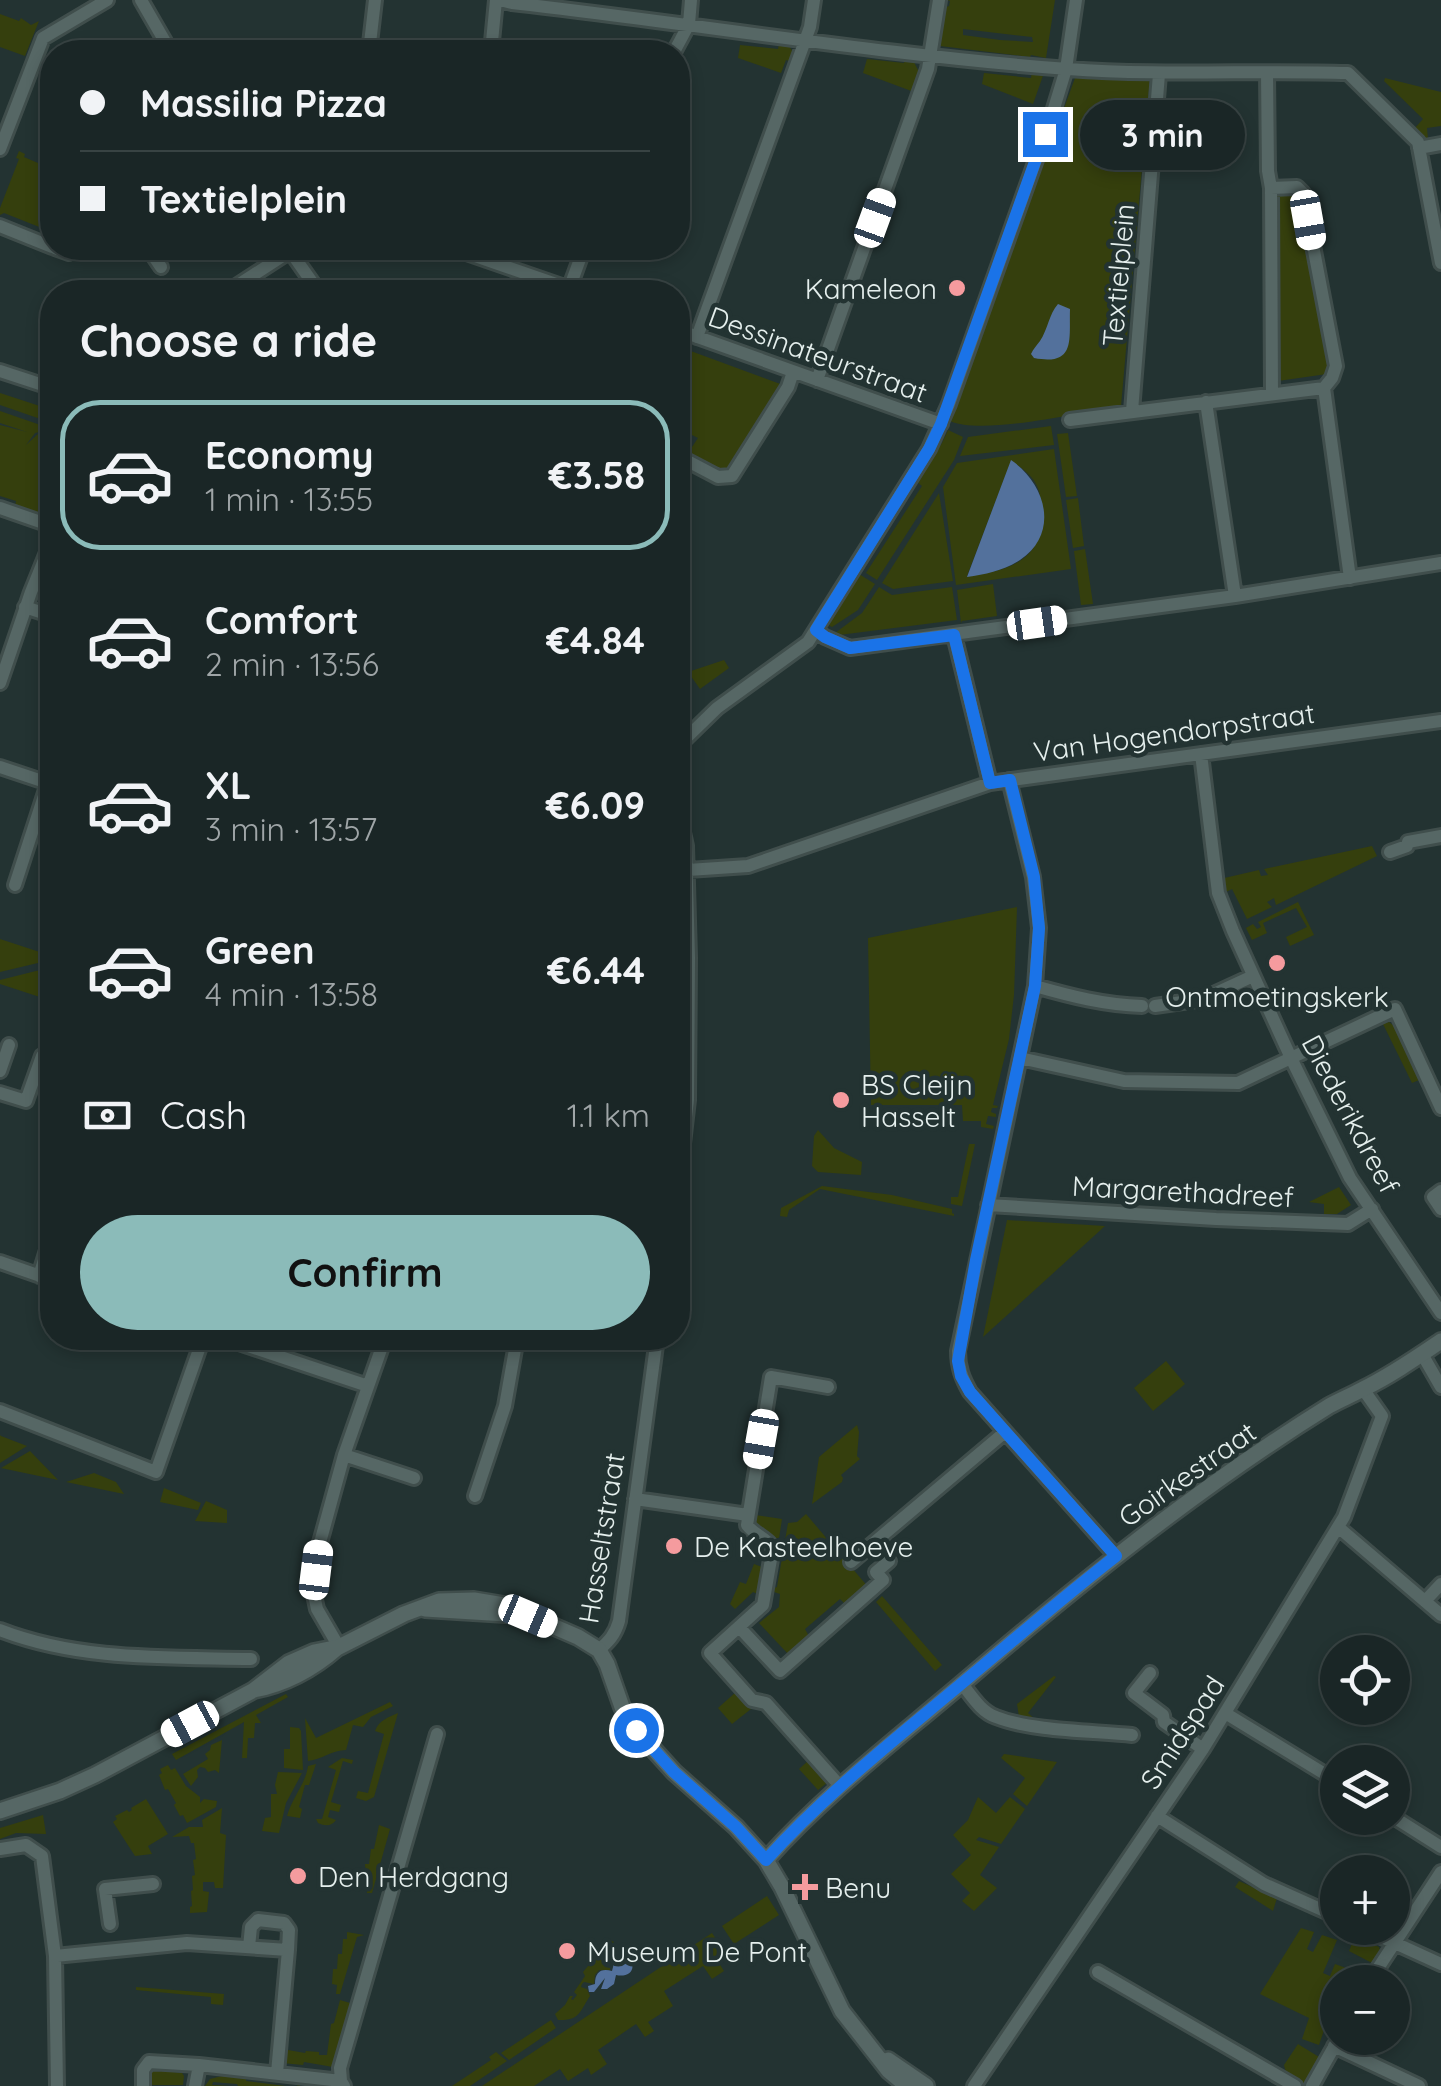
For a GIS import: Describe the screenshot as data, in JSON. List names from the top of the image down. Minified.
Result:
{"streets":{"street":["Textielplein","Dessinateurstraat","Van Hogendorpstraat","Diederikdreef","Margarethadreef","Goirkestraat","Hasseltstraat","Smidspad"]},"crossings":[["Van Hogendorpstraat","Diederikdreef"],["Diederikdreef","Margarethadreef"],["Goirkestraat","Hasseltstraat"],["Goirkestraat","Smidspad"]],"places":{"other":["Kameleon","Ontmoetingskerk","BS Cleijn Hasselt","De Kasteelhoeve","Den Herdgang","Museum De Pont"],"health":["Benu"]},"page":{"banner":["Massilia Pizza","Textielplein"],"bubble":"3 min","heading":"Choose a ride","list":[{"name":"Economy","note":"1 min · 13:55","value":"€3.58"},{"name":"Comfort","note":"2 min · 13:56","value":"€4.84"},{"name":"XL","note":"3 min · 13:57","value":"€6.09"},{"name":"Green","note":"4 min · 13:58","value":"€6.44"}],"pay":["Cash","1.1 km"],"buttons":"Confirm","map_buttons":["+","−"]}}
